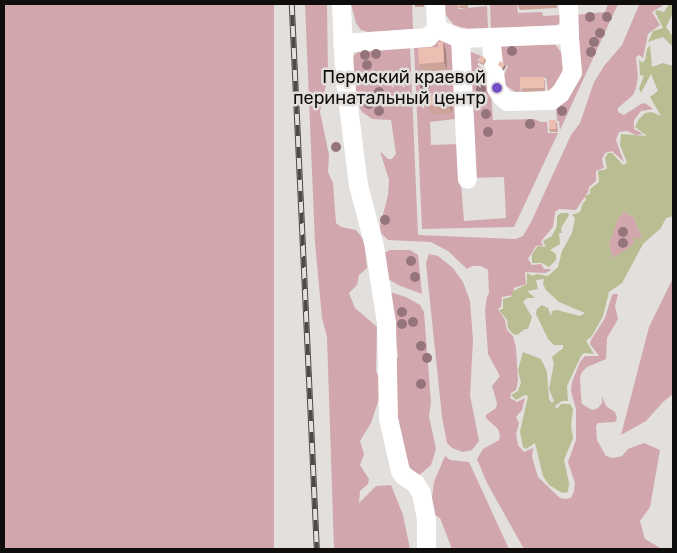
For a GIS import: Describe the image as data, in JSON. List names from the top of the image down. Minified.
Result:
{"places":["Пермский краевой перинатальный центр"]}
